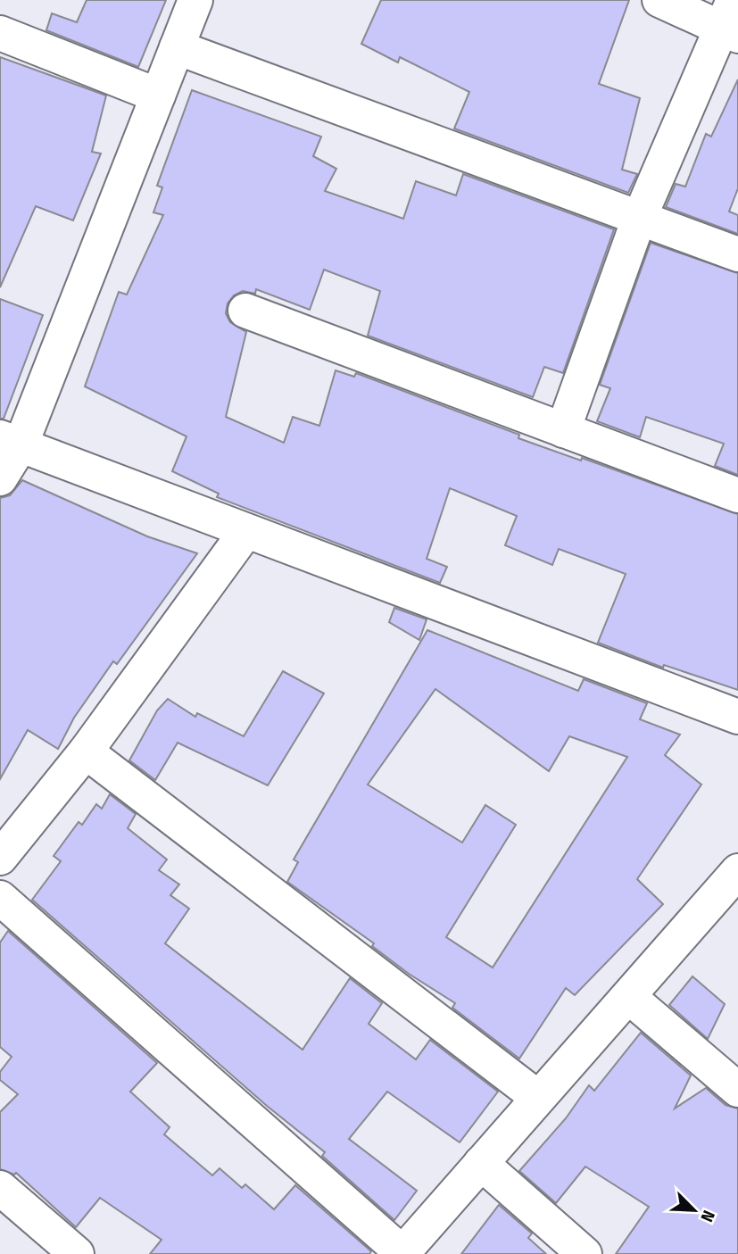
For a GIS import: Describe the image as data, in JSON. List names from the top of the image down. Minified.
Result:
{"north":"bottom right"}
